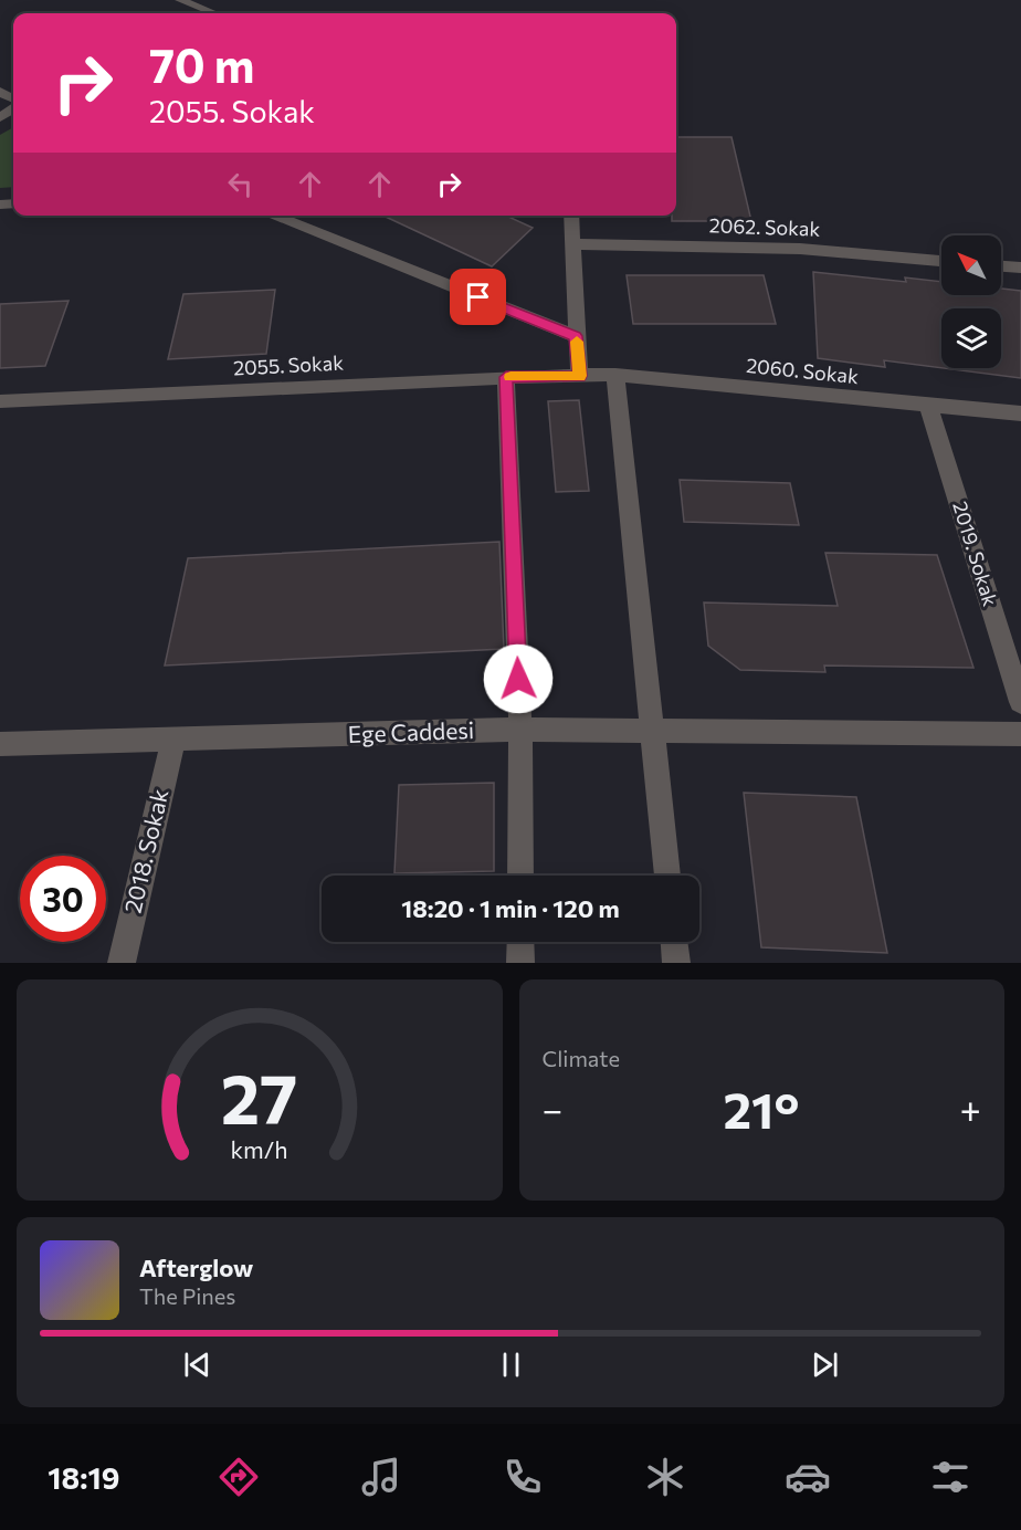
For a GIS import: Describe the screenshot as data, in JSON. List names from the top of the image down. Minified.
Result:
{"streets":{"street":["2062. Sokak","2055. Sokak","2060. Sokak","2019. Sokak","Ege Caddesi","2018. Sokak"]},"crossings":[["2055. Sokak","2060. Sokak"],["2060. Sokak","2019. Sokak"],["Ege Caddesi","2018. Sokak"]],"north":"top left","page":{"turn":["70 m","2055. Sokak"],"limit":"30","trip":"18:20 · 1 min · 120 m","tile":"Climate","heat":["−","21°","+"],"song":["Afterglow","The Pines"],"tabs":"18:19","gauge":["27","km/h"]}}
